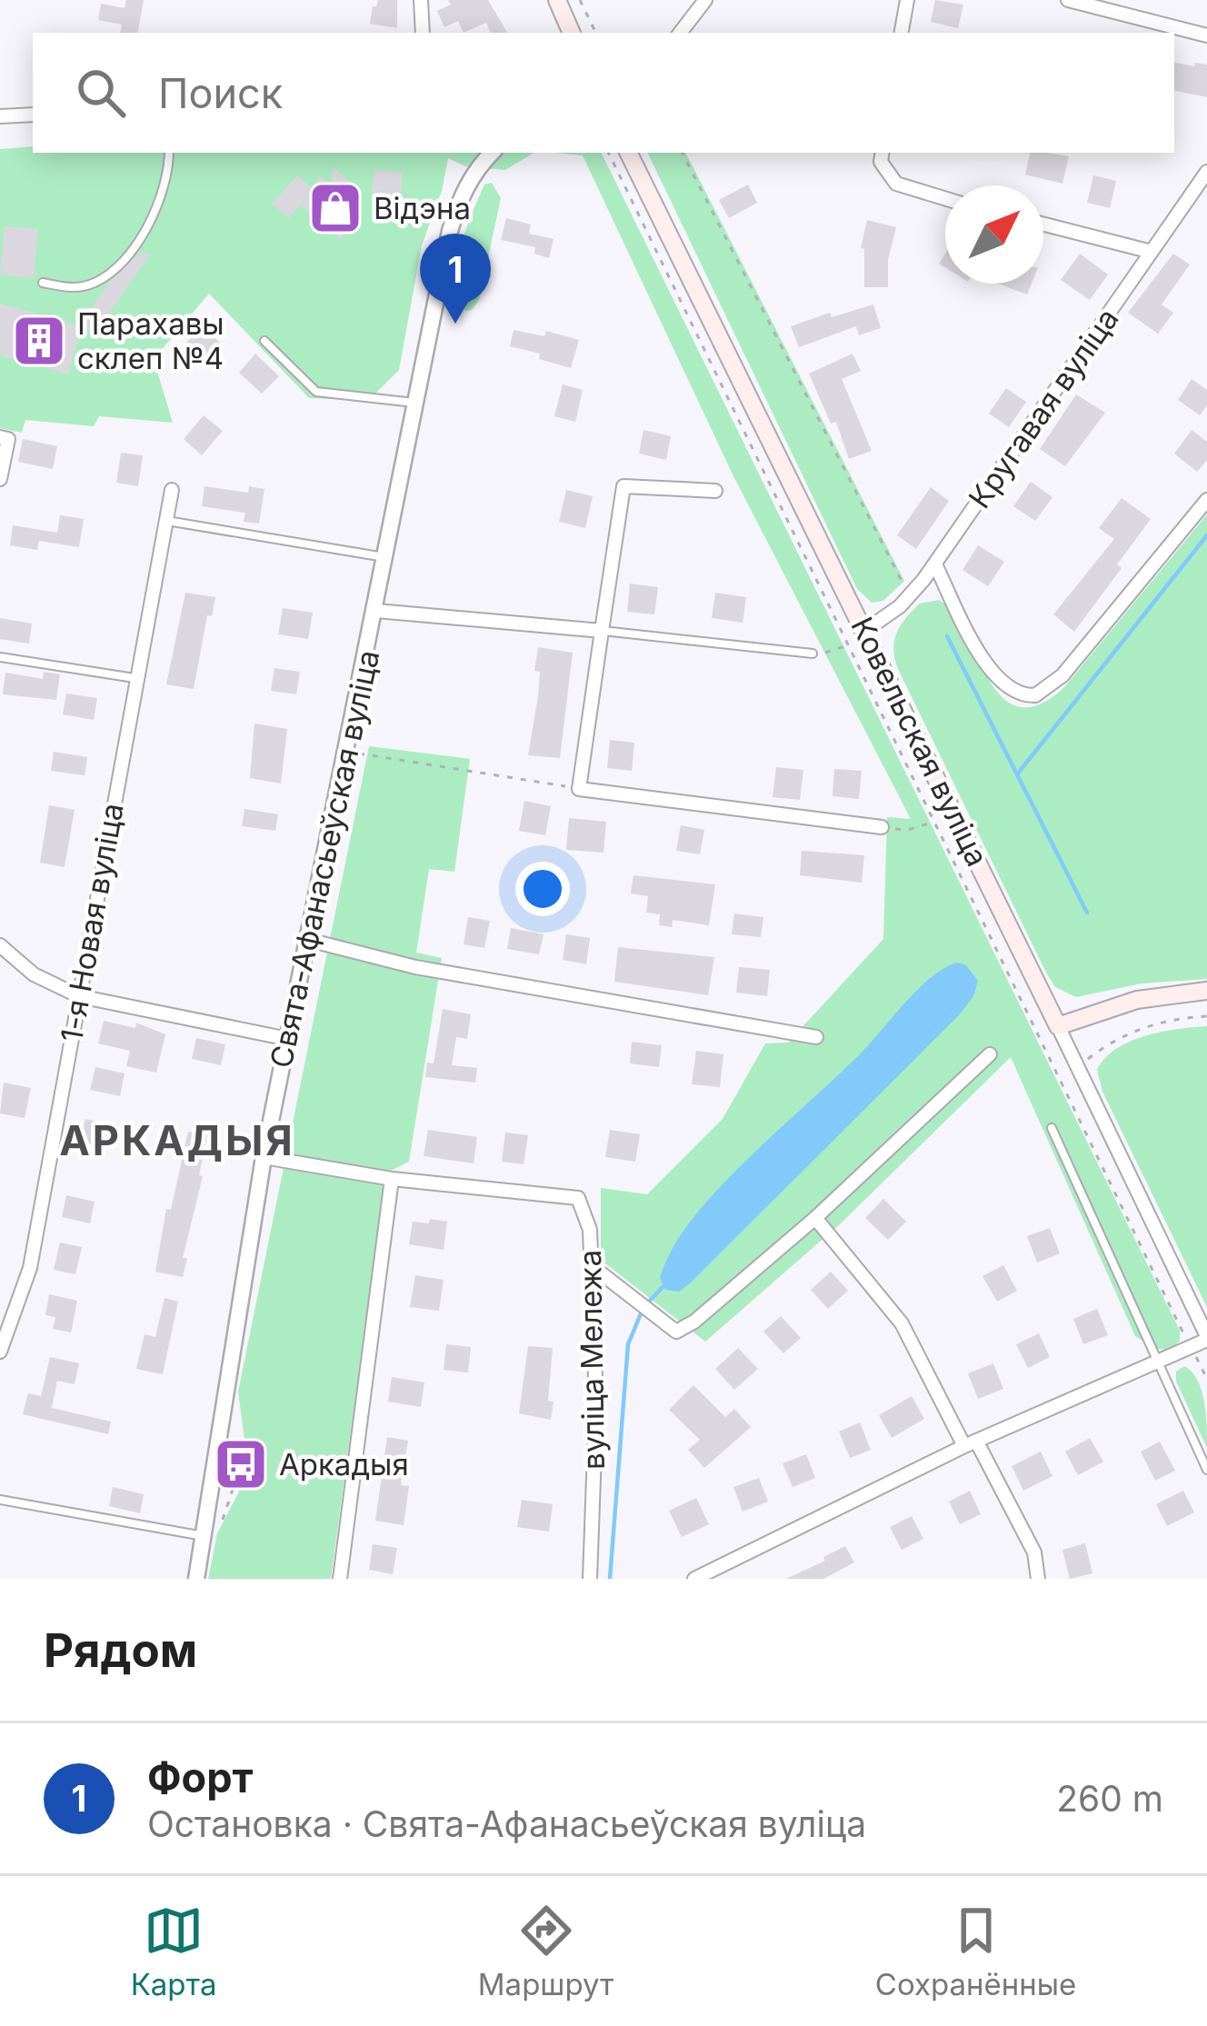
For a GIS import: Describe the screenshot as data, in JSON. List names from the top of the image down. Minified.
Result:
{"streets":{"main road":["Ковельская вуліца"],"street":["Кругавая вуліца","Свята-Афанасьеўская вуліца","1-я Новая вуліца","вуліца Мележа"]},"crossings":[["Кругавая вуліца","Ковельская вуліца"],["Свята-Афанасьеўская вуліца","вуліца Мележа"]],"districts":["АРКАДЫЯ"],"places":{"shop":["Відэна"],"building":["Парахавы склеп №4"],"bus stop":["Аркадыя"]},"north":"top right","page":{"search":"Поиск","pins":"1","heading":"Рядом","list":[{"mark":"1","name":"Форт","note":"Остановка · Свята-Афанасьеўская вуліца","value":"260 m"}],"nav":["Карта","Маршрут","Сохранённые"]}}
